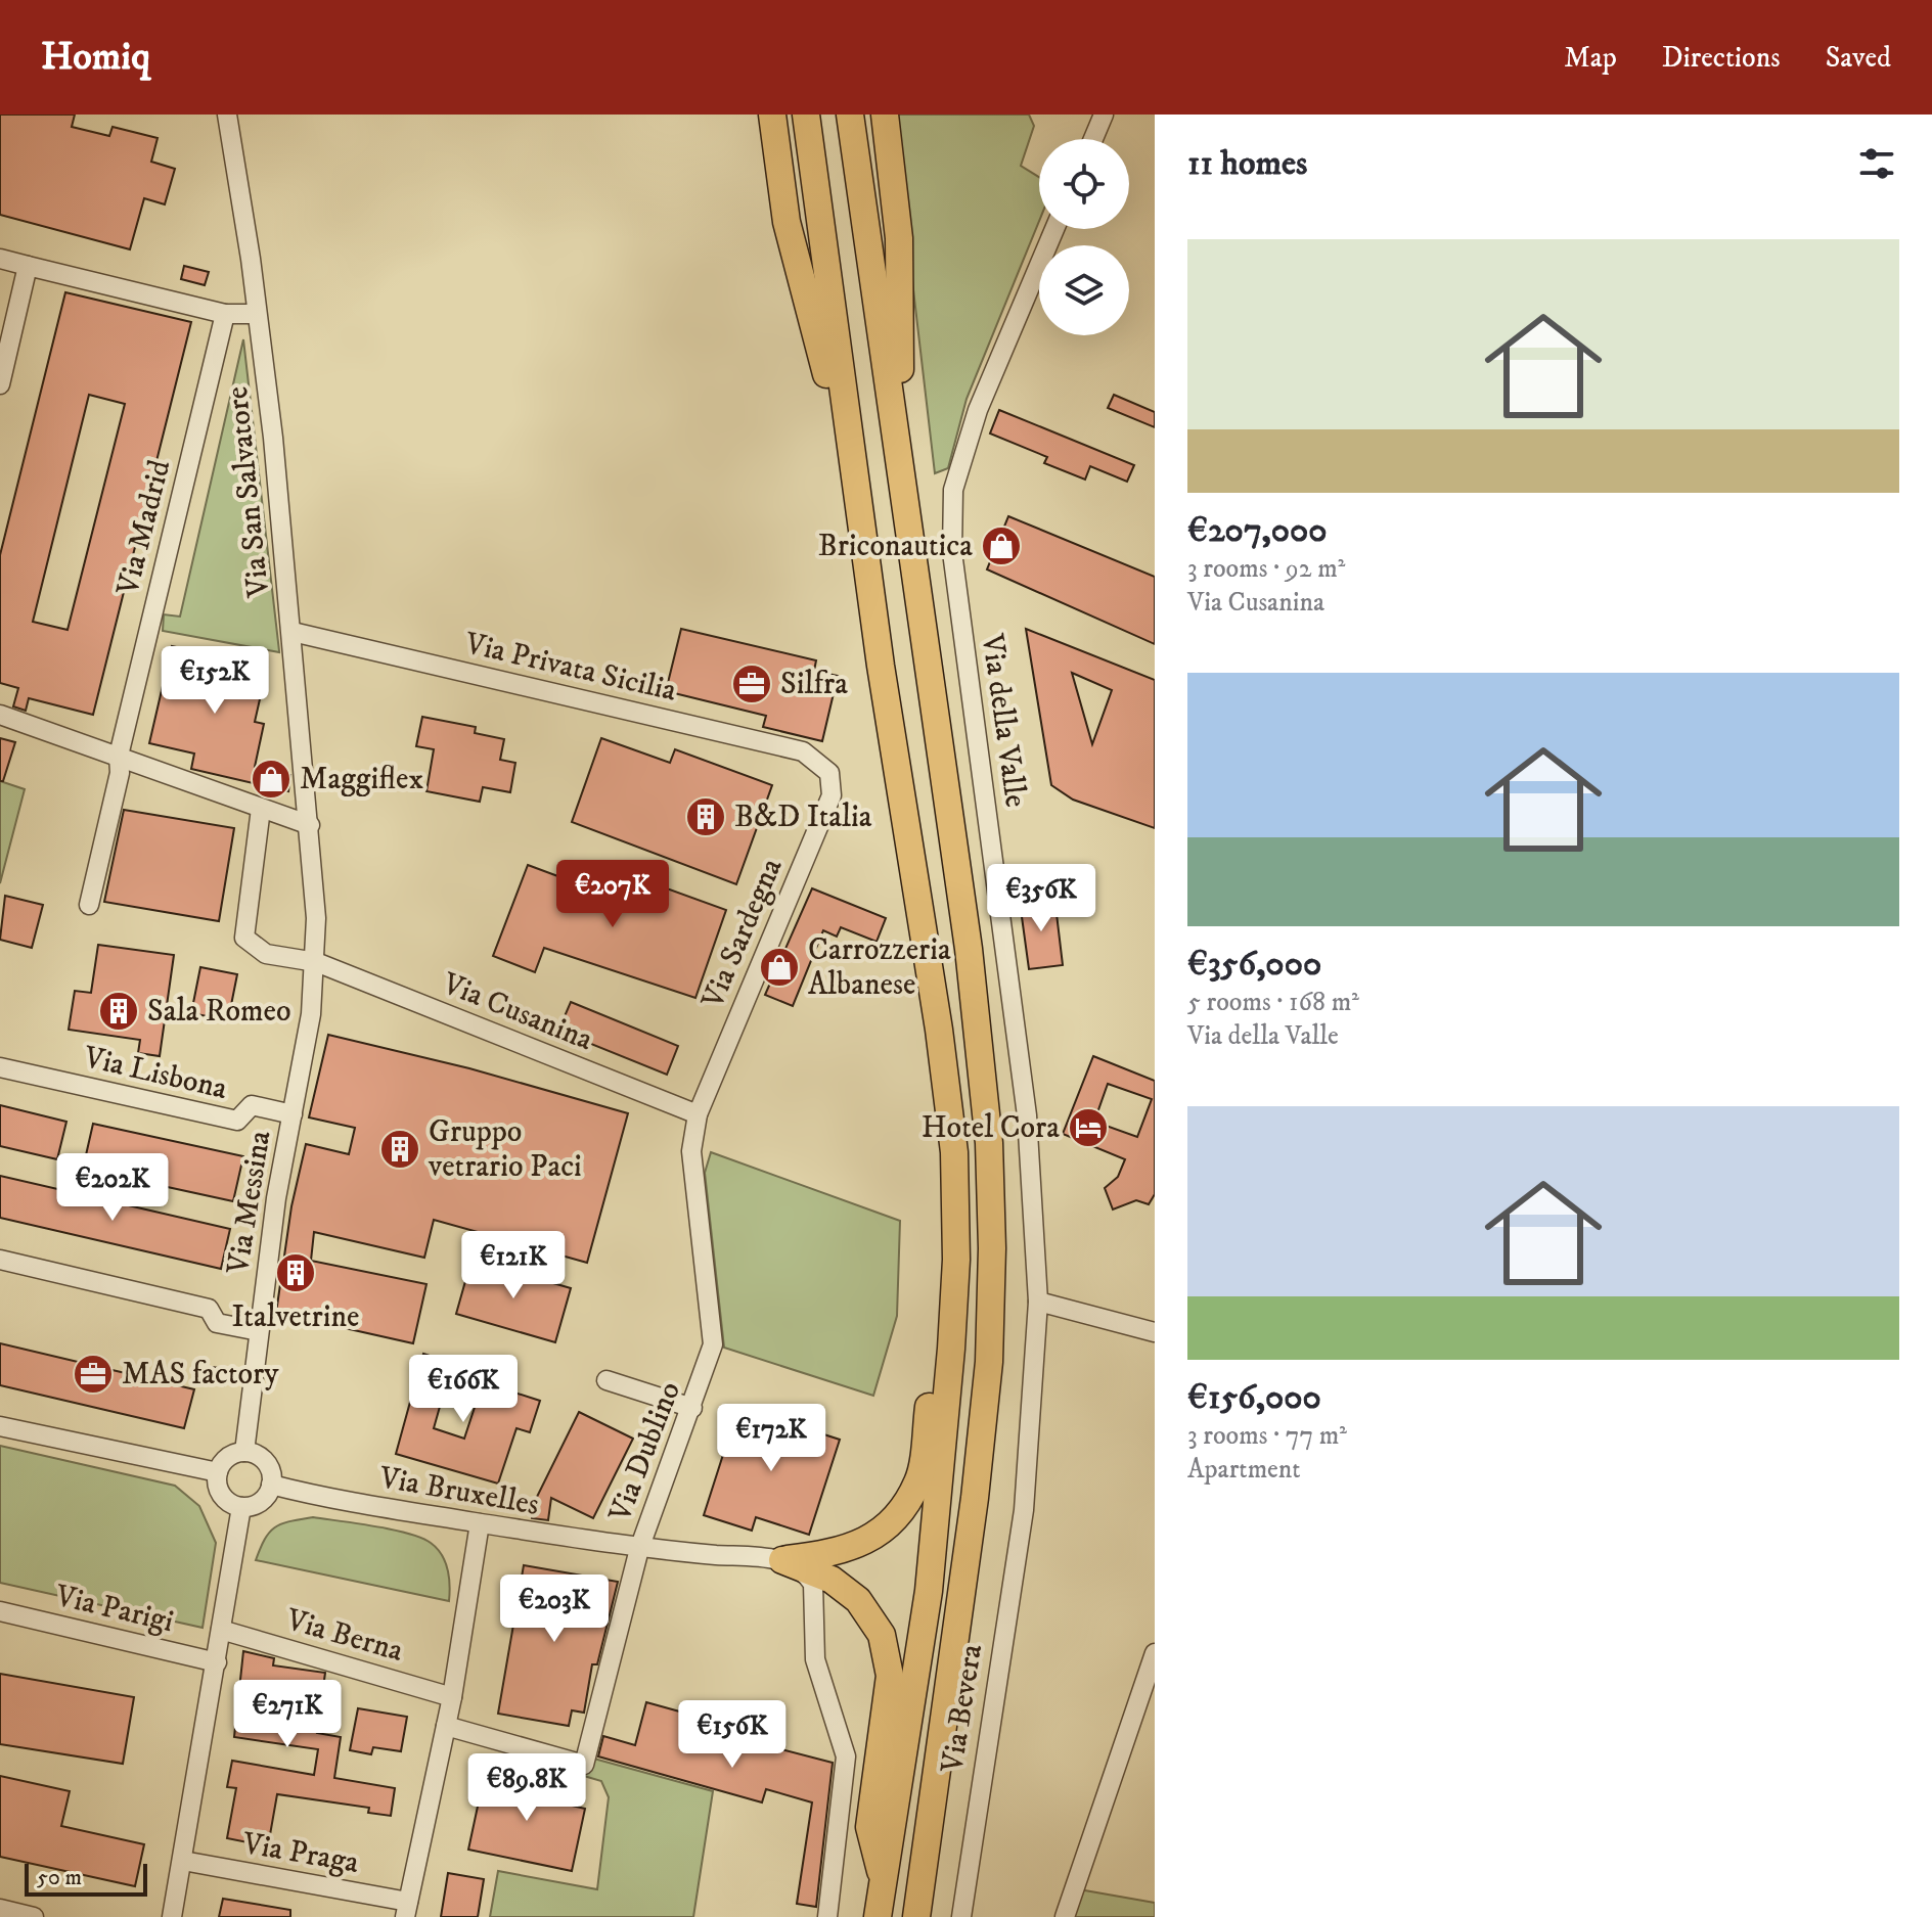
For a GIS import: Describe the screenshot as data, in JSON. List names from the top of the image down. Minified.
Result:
{"streets":{"street":["Via San Salvatore","Via Madrid","Via Privata Sicilia","Via della Valle","Via Sardegna","Via Cusanina","Via Lisbona","Via Messina","Via Dublino","Via Bruxelles","Via Parigi","Via Berna","Via Bevera","Via Praga"]},"crossings":[["Via San Salvatore","Via Privata Sicilia"],["Via San Salvatore","Via Cusanina"],["Via San Salvatore","Via Messina"],["Via Privata Sicilia","Via Sardegna"],["Via della Valle","Via Bevera"],["Via Sardegna","Via Cusanina"],["Via Sardegna","Via Dublino"],["Via Cusanina","Via Messina"],["Via Lisbona","Via Messina"],["Via Messina","Via Bruxelles"],["Via Dublino","Via Bruxelles"]],"places":{"shop":["Briconautica","Maggiflex","Carrozzeria Albanese"],"office":["Silfra","MAS factory"],"building":["B&D Italia","Sala Romeo","Gruppo vetrario Paci","Italvetrine"],"hotel":["Hotel Cora"]},"scale_bar":"50 m","page":{"header":"Homiq","nav":["Map","Directions","Saved"],"heading":"11 homes","list":[{"name":"€207,000","note":"3 rooms · 92 m² · Via Cusanina"},{"name":"€356,000","note":"5 rooms · 168 m² · Via della Valle"},{"name":"€156,000","note":"3 rooms · 77 m² · Apartment"}],"price":["€152K","€207K","€356K","€202K","€121K","€166K","€172K","€203K","€271K","€156K","€89.8K"],"scale":"50 m"}}
